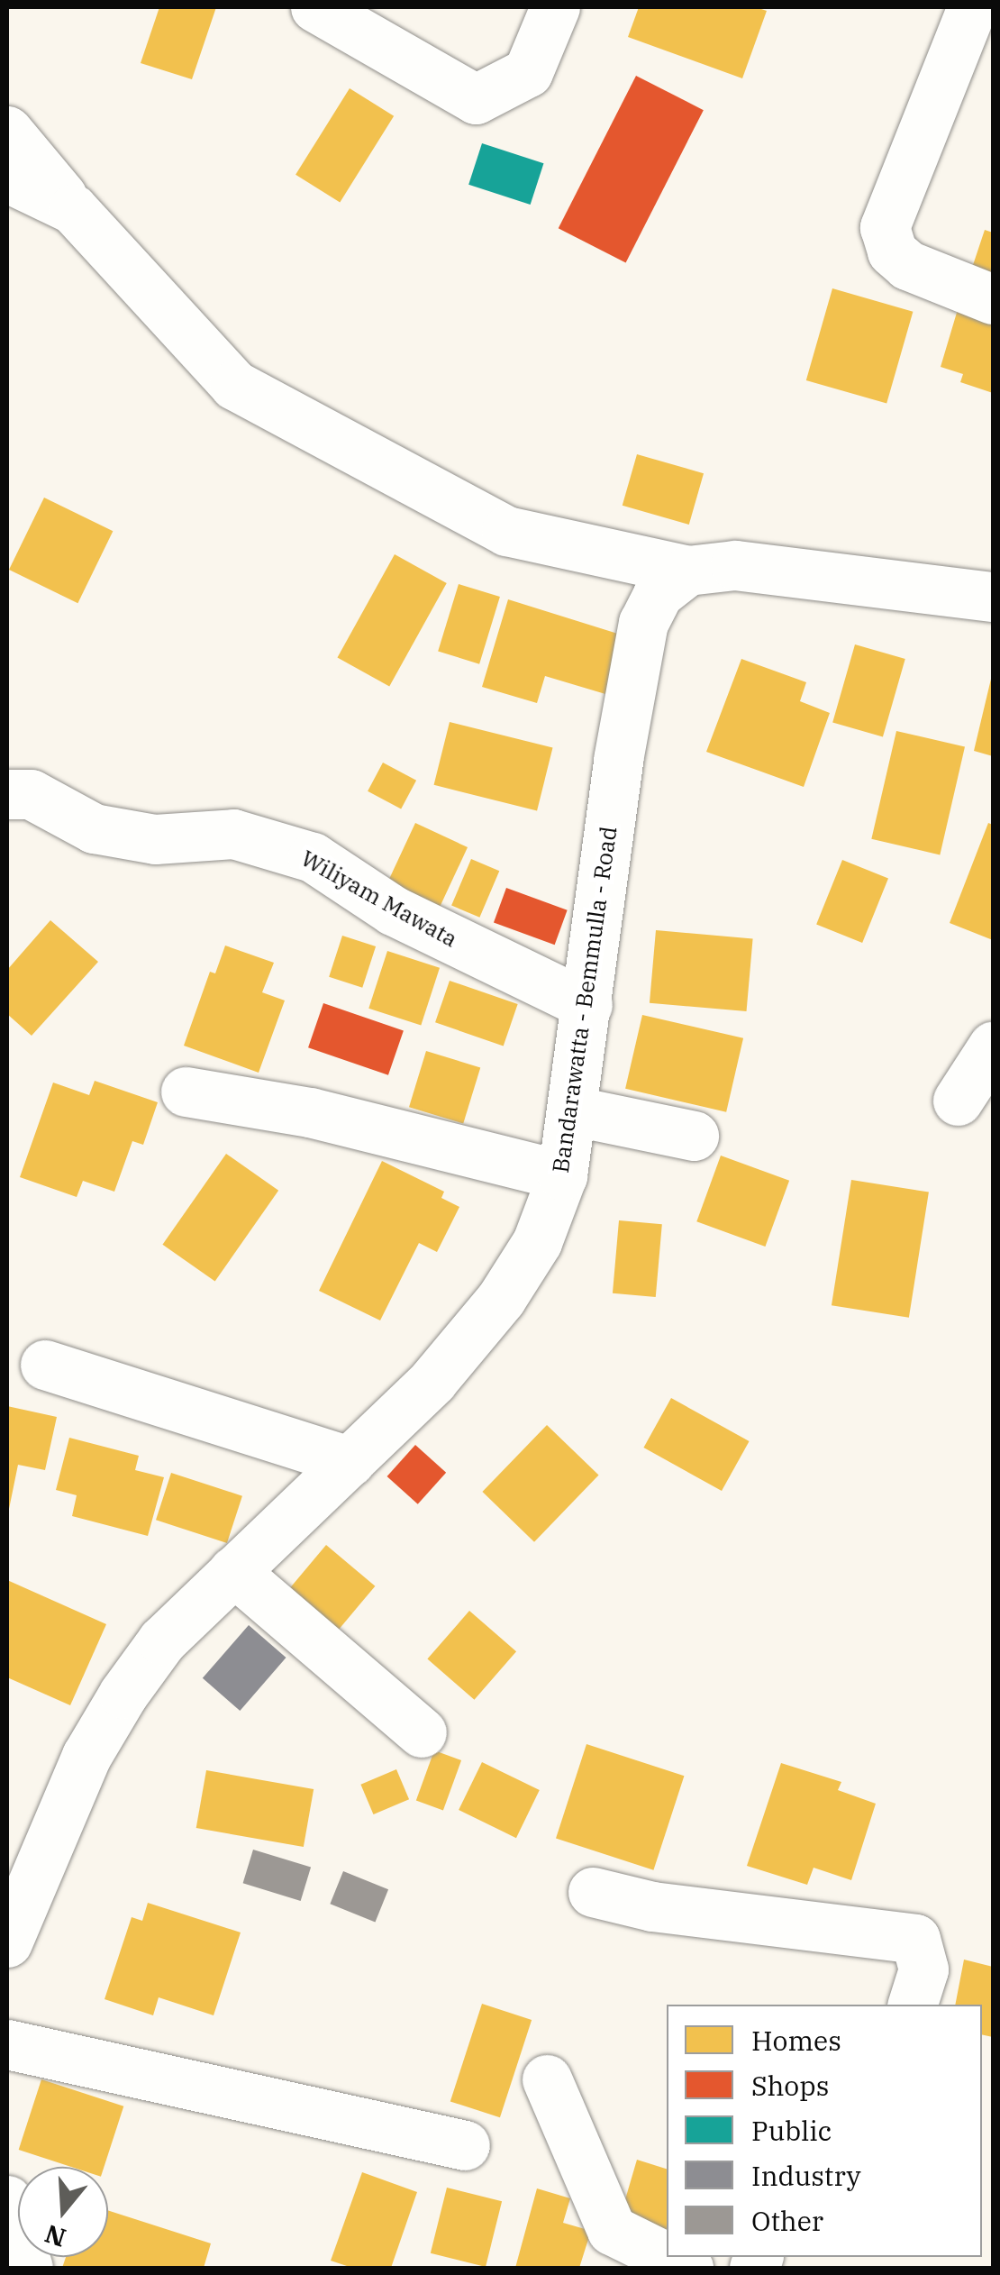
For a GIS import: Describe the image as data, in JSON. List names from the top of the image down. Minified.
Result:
{"streets":{"street":["Wiliyam Mawata","Bandarawatta - Bemmulla - Road"]},"crossings":[["Wiliyam Mawata","Bandarawatta - Bemmulla - Road"]],"legend":["Homes","Shops","Public","Industry","Other"],"north":"bottom"}
